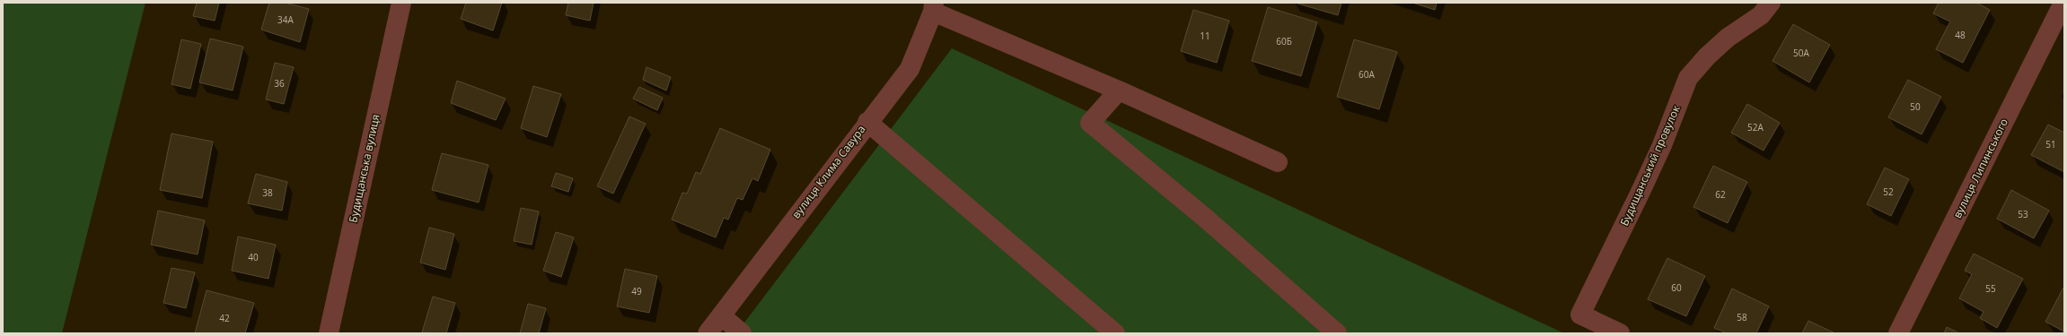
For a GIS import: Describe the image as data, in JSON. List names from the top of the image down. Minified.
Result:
{"streets":{"street":["Будищанський провулок","Будищанська вулиця","вулиця Липинського","вулиця Клима Савура"]},"house_numbers":["34А","48","11","60Б","50А","60А","36","50","52А","51","52","38","62","53","40","60","55","49","58","42"]}
